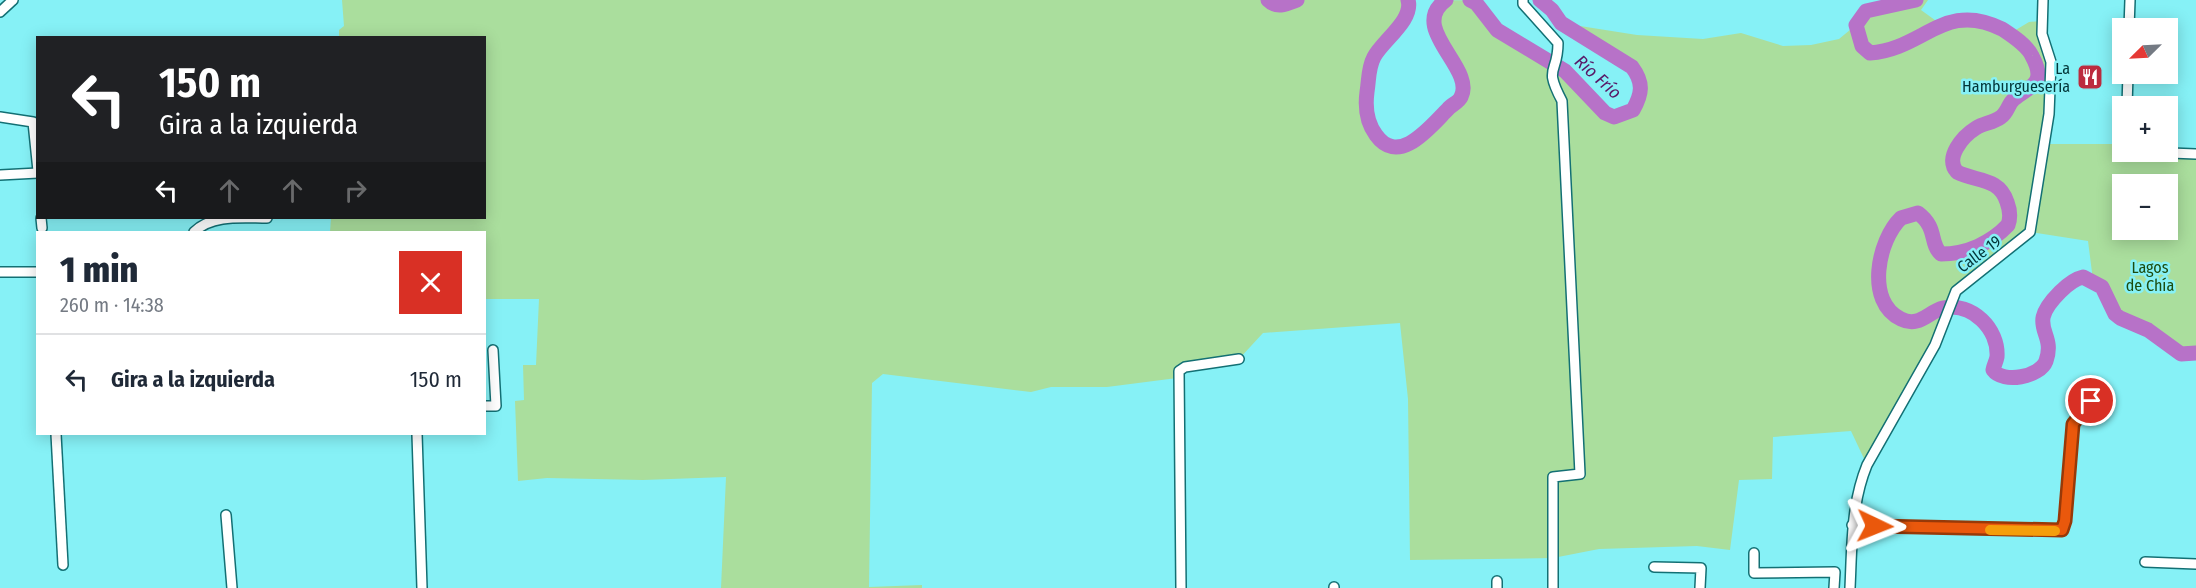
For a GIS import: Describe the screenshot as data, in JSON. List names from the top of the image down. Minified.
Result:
{"streets":{"street":["Calle 19"]},"water":["Río Frío"],"parks":["Lagos de Chía"],"places":{"restaurant":["La Hamburguesería"]},"north":"bottom left","page":{"map_buttons":["+","−"],"turn":["150 m","Gira a la izquierda"],"heading":["1 min","260 m · 14:38"],"list":[{"name":"Gira a la izquierda","value":"150 m"}]}}
